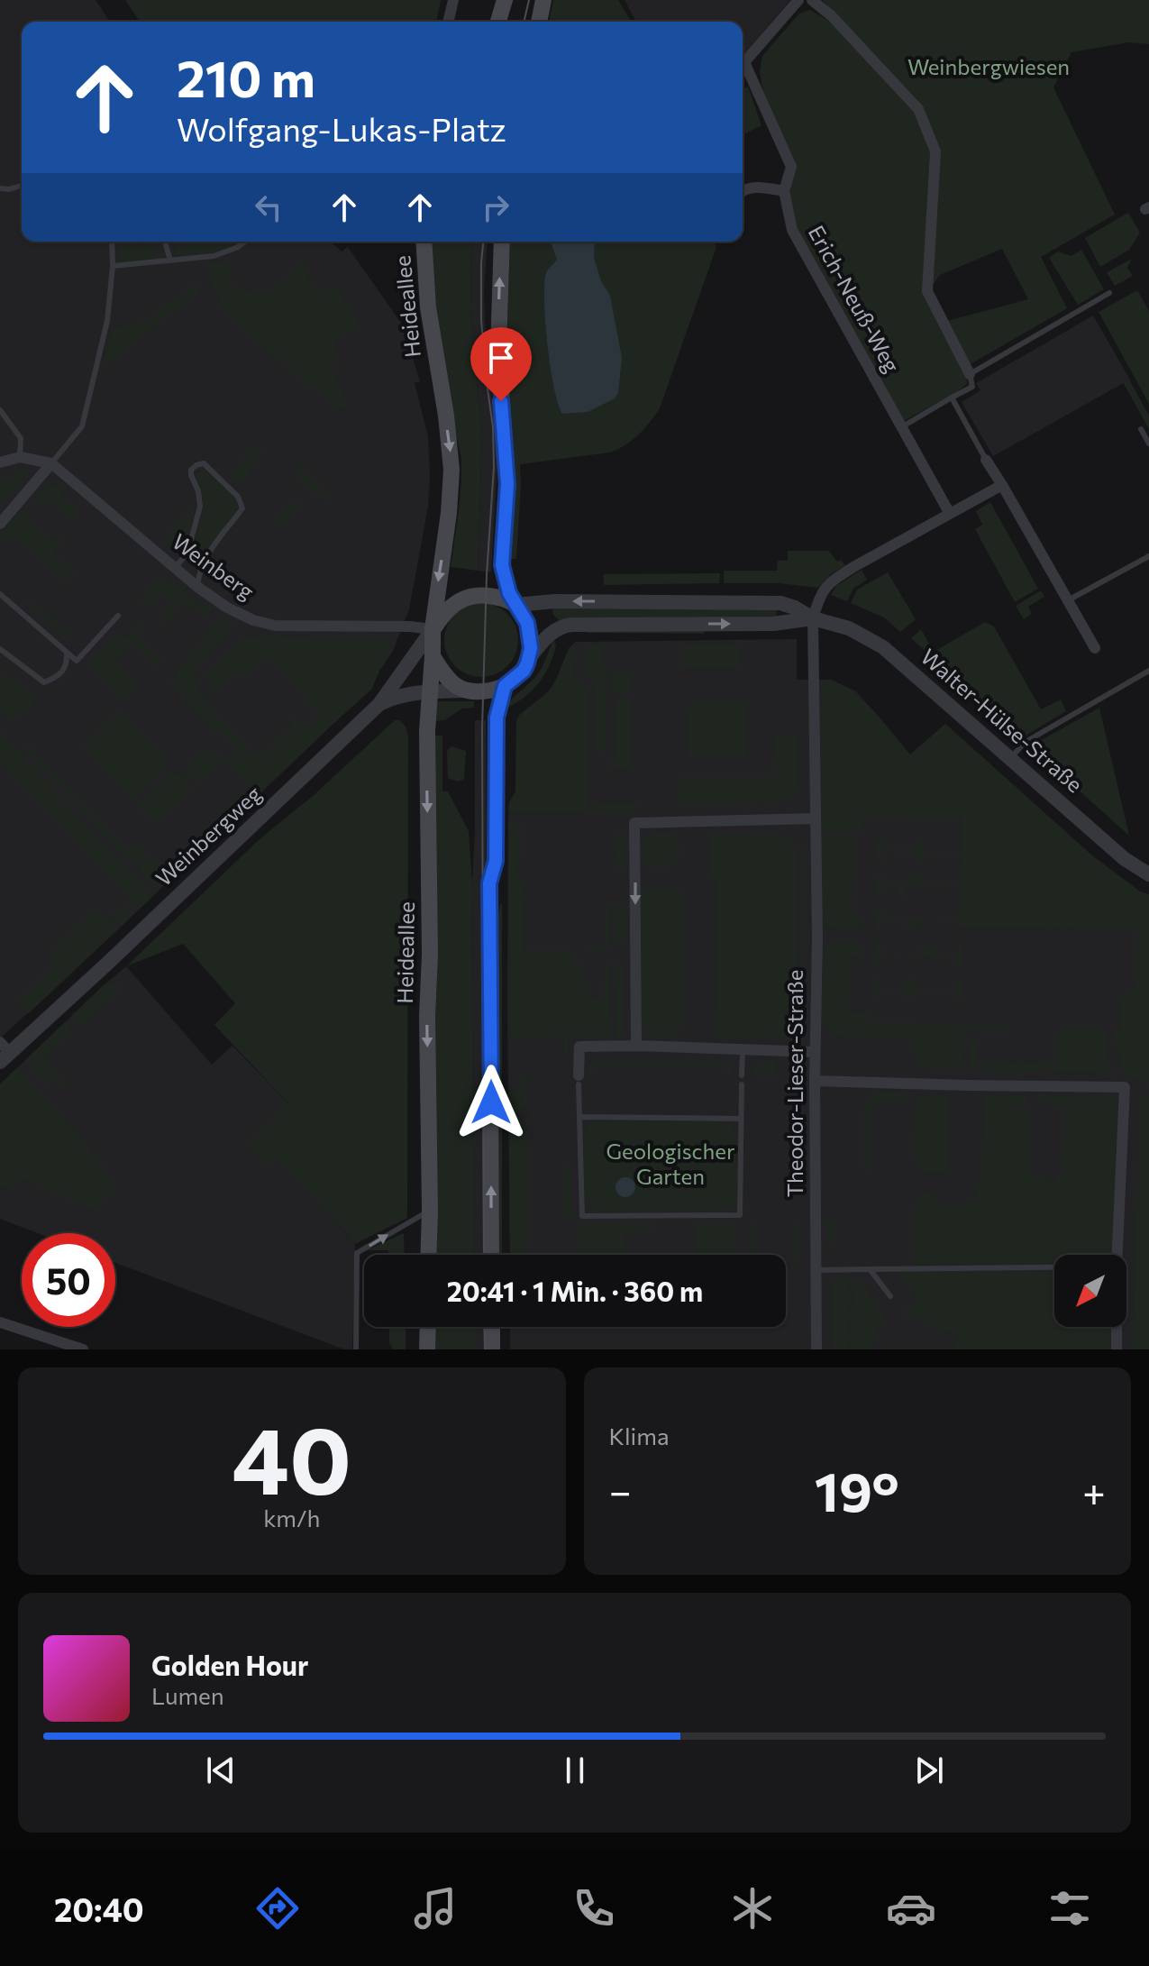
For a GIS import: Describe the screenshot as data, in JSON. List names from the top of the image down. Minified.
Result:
{"streets":{"main road":["Heideallee"],"street":["Erich-Neuß-Weg","Weinberg","Walter-Hülse-Straße","Weinbergweg","Theodor-Lieser-Straße"]},"crossings":[["Heideallee","Weinberg"],["Heideallee","Walter-Hülse-Straße"],["Heideallee","Weinbergweg"],["Weinberg","Walter-Hülse-Straße"],["Weinberg","Weinbergweg"],["Walter-Hülse-Straße","Weinbergweg"],["Walter-Hülse-Straße","Theodor-Lieser-Straße"]],"parks":["Weinbergwiesen","Geologischer Garten"],"north":"bottom left","page":{"turn":["210 m","Wolfgang-Lukas-Platz"],"limit":"50","trip":"20:41 · 1 Min. · 360 m","tile":[["40","km/h"],"Klima"],"heat":["−","19°","+"],"song":["Golden Hour","Lumen"],"tabs":"20:40"}}
